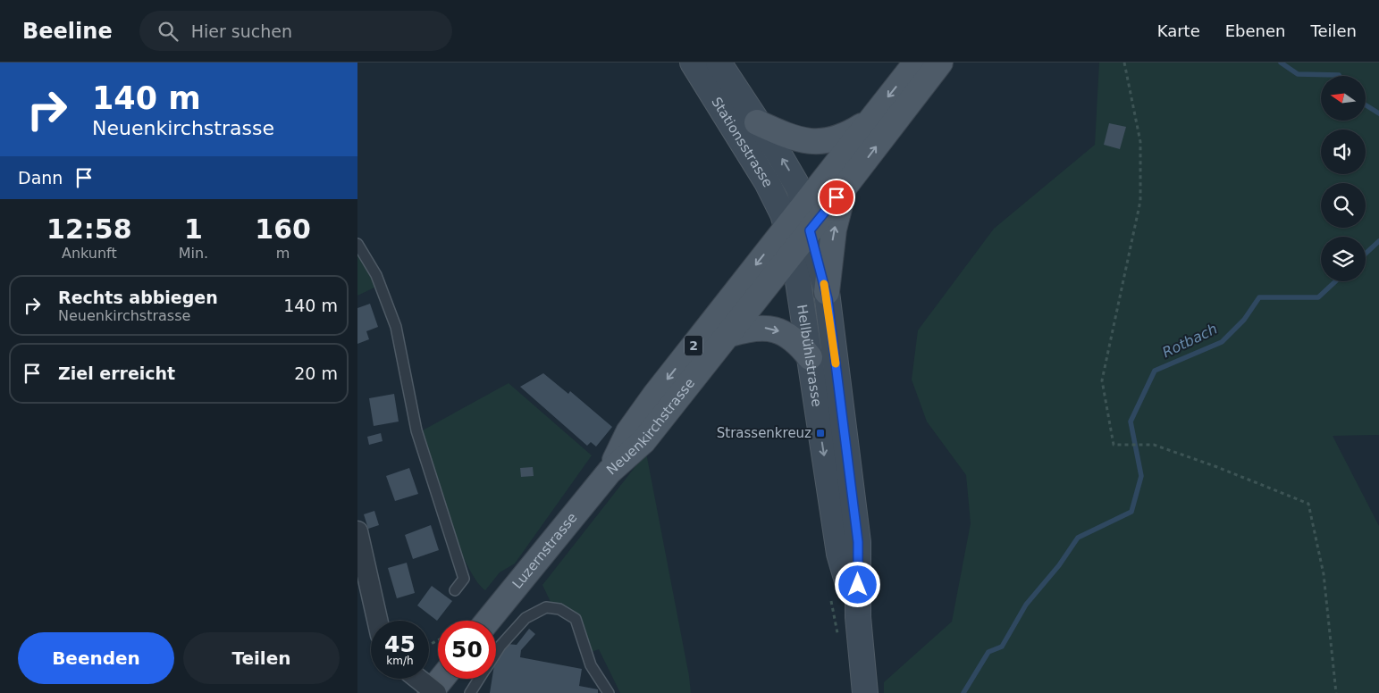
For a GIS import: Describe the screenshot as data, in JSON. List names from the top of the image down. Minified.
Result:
{"streets":{"main road":["Stationsstrasse","2","Hellbühlstrasse","Neuenkirchstrasse","Luzernstrasse"]},"crossings":[["Stationsstrasse","Hellbühlstrasse"],["Stationsstrasse","Neuenkirchstrasse"],["Hellbühlstrasse","Neuenkirchstrasse"],["Neuenkirchstrasse","Luzernstrasse"]],"water":["Rotbach"],"places":{"transit":["Strassenkreuz"]},"north":"left","page":{"header":"Beeline","search":"Hier suchen","nav":["Karte","Ebenen","Teilen"],"turn":["140 m","Neuenkirchstrasse"],"then":"Dann","eta":["12:58","Ankunft","1","Min.","160","m"],"list":[{"name":"Rechts abbiegen","note":"Neuenkirchstrasse","value":"140 m"},{"name":"Ziel erreicht","value":"20 m"}],"speed":"45 km/h","limit":"50","buttons":["Beenden","Teilen"]}}
